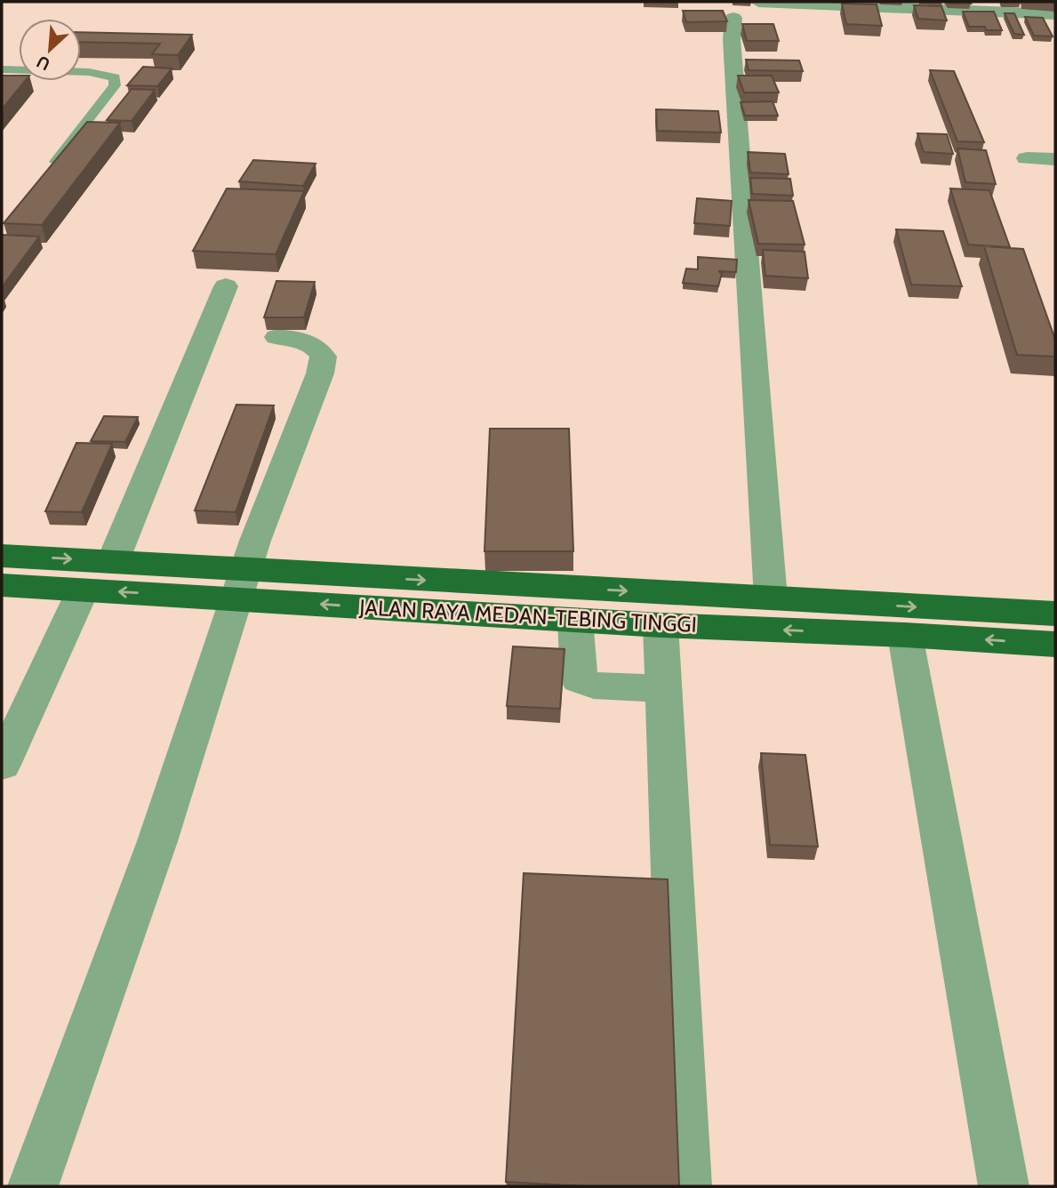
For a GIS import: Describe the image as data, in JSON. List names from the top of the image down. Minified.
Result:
{"streets":{"highway":["JALAN RAYA MEDAN-TEBING TINGGI"]},"north":"bottom left"}
